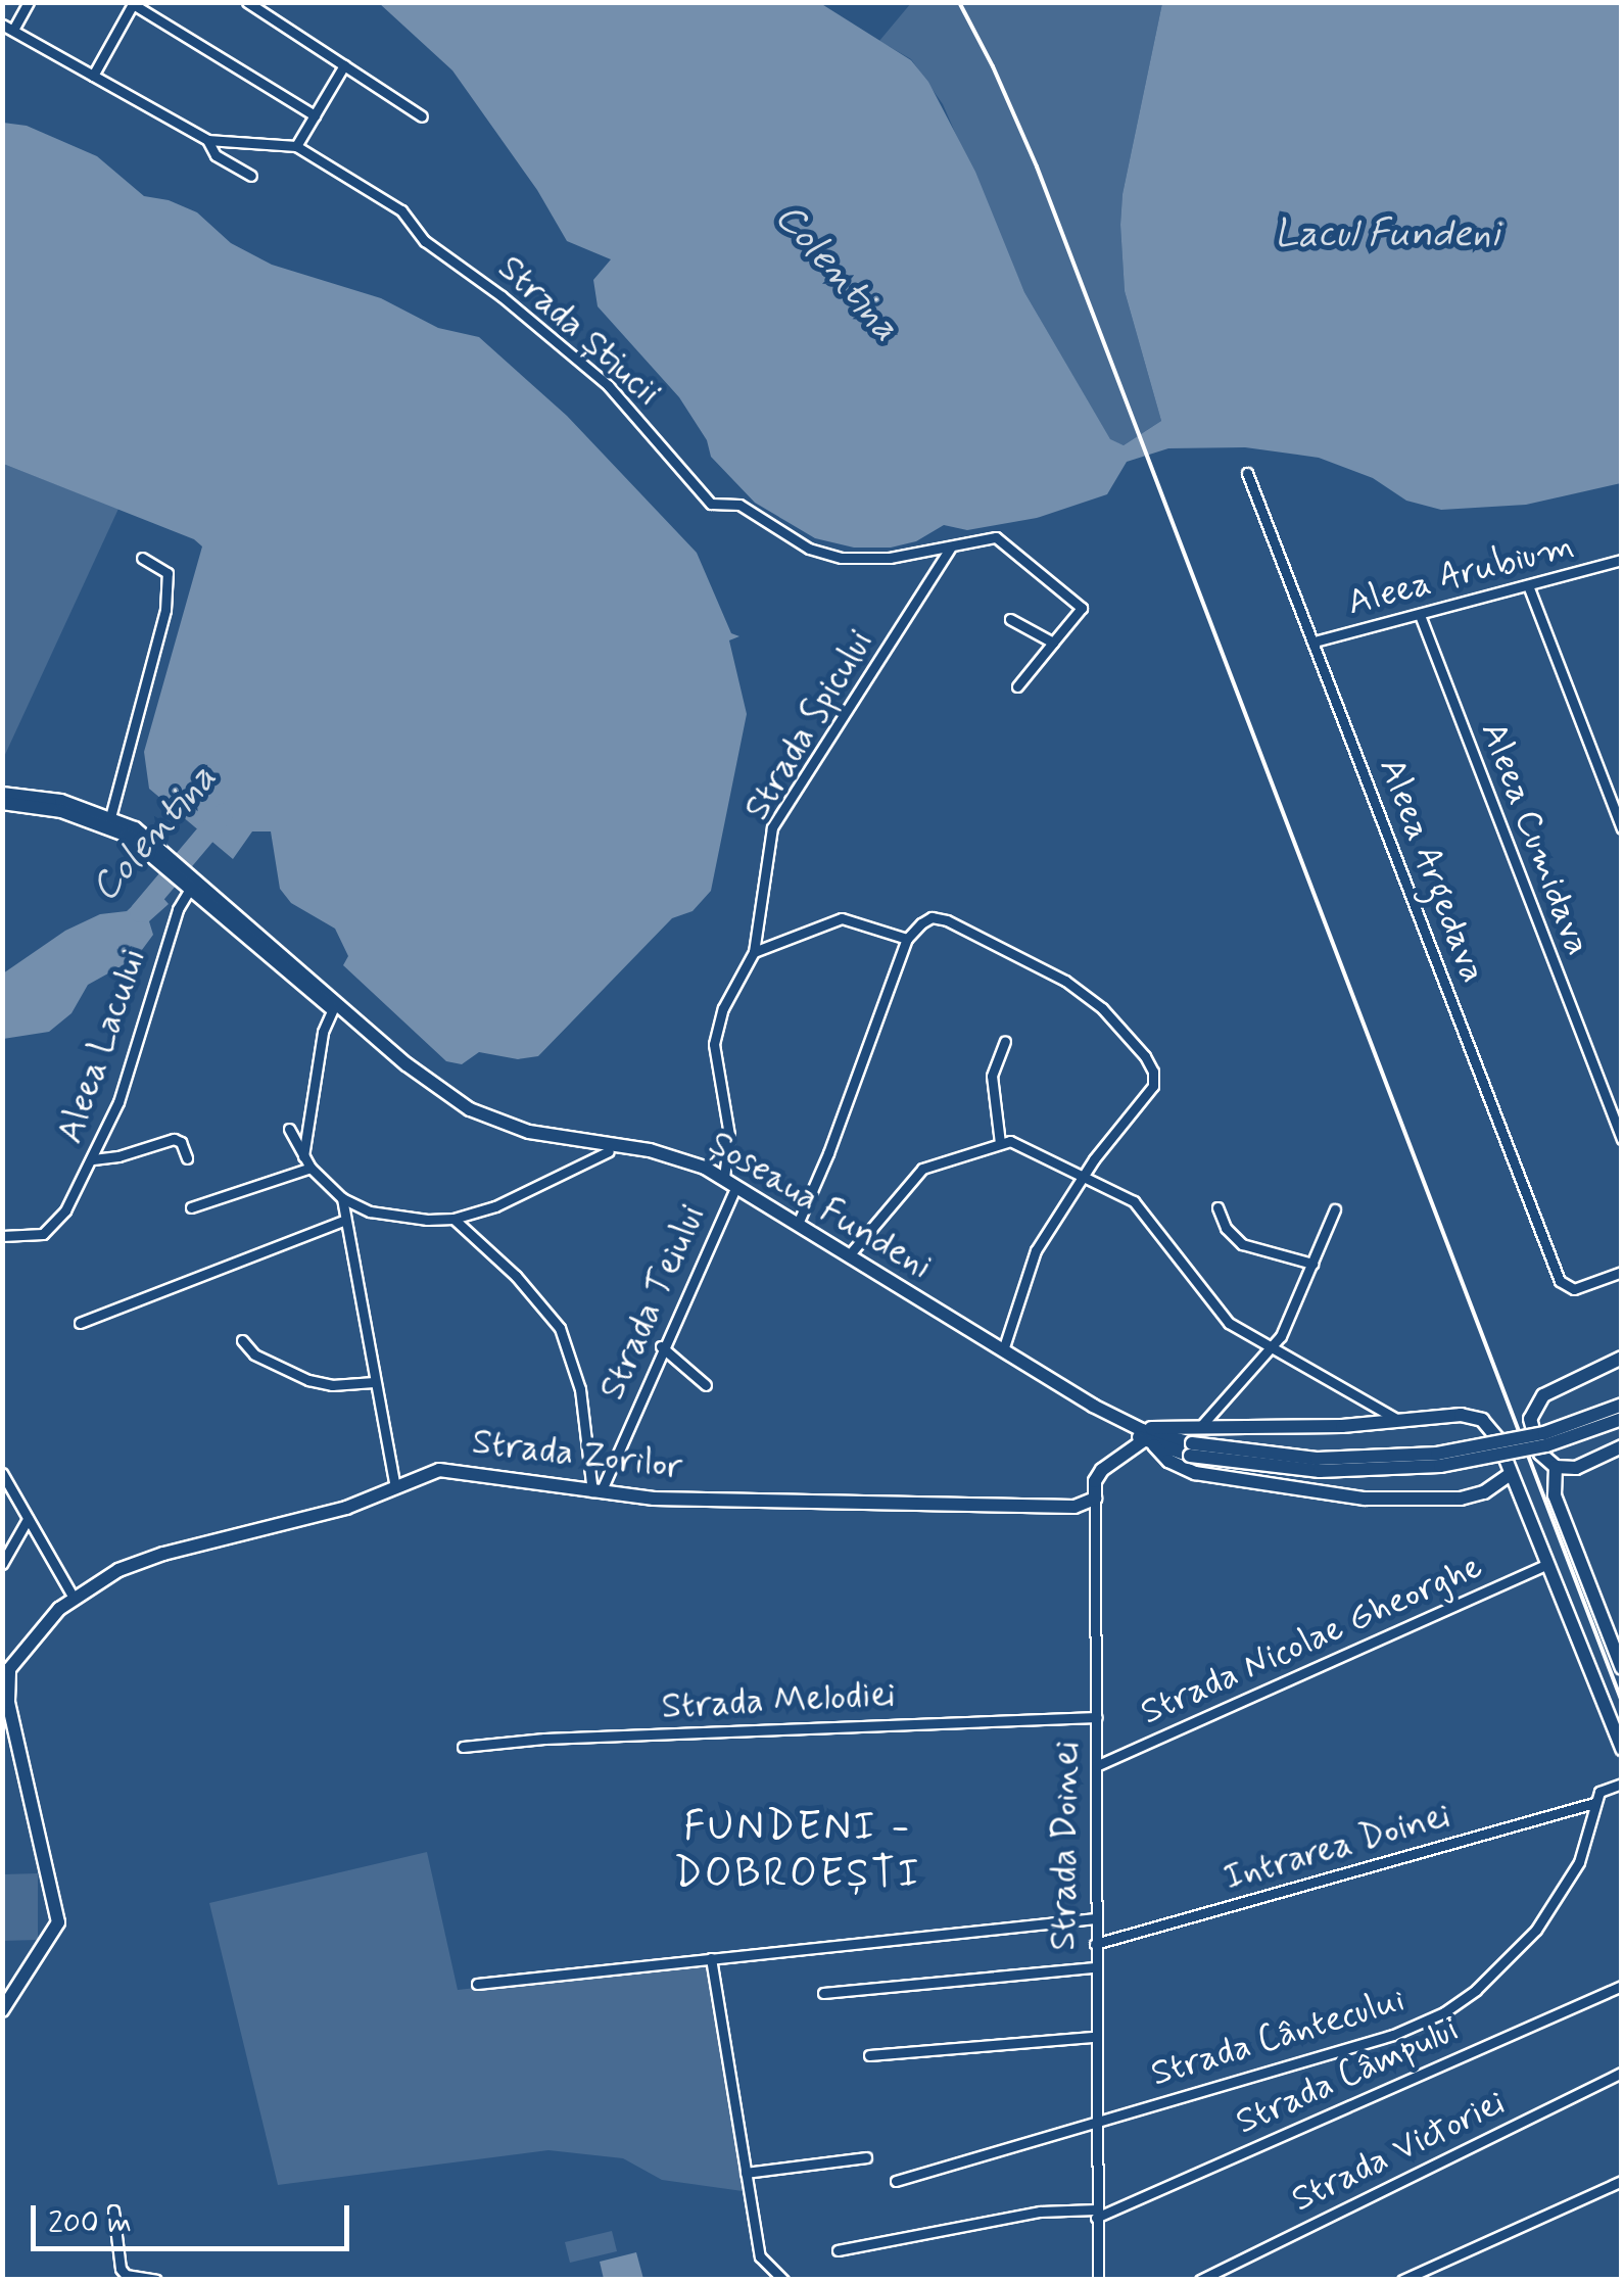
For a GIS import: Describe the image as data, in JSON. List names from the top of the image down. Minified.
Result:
{"streets":{"main road":["Șoseaua Fundeni","Strada Zorilor"],"street":["Strada Știucii","Aleea Arubium","Strada Spicului","Aleea Cumidava","Aleea Argedava","Aleea Lacului","Strada Teiului","Strada Nicolae Gheorghe","Strada Melodiei","Strada Doinei","Intrarea Doinei","Strada Cântecului","Strada Câmpului","Strada Victoriei"]},"crossings":[["Strada Știucii","Strada Spicului"],["Aleea Arubium","Aleea Cumidava"],["Aleea Arubium","Aleea Argedava"],["Strada Spicului","Șoseaua Fundeni"],["Aleea Lacului","Șoseaua Fundeni"],["Șoseaua Fundeni","Strada Teiului"],["Strada Teiului","Strada Zorilor"],["Strada Zorilor","Strada Doinei"],["Strada Nicolae Gheorghe","Strada Doinei"],["Strada Melodiei","Strada Doinei"],["Strada Doinei","Intrarea Doinei"],["Strada Doinei","Strada Cântecului"],["Strada Doinei","Strada Câmpului"],["Intrarea Doinei","Strada Cântecului"]],"districts":["FUNDENI - DOBROEȘTI"],"water":["Lacul Fundeni","Colentina"],"scale_bar":"200 m"}
